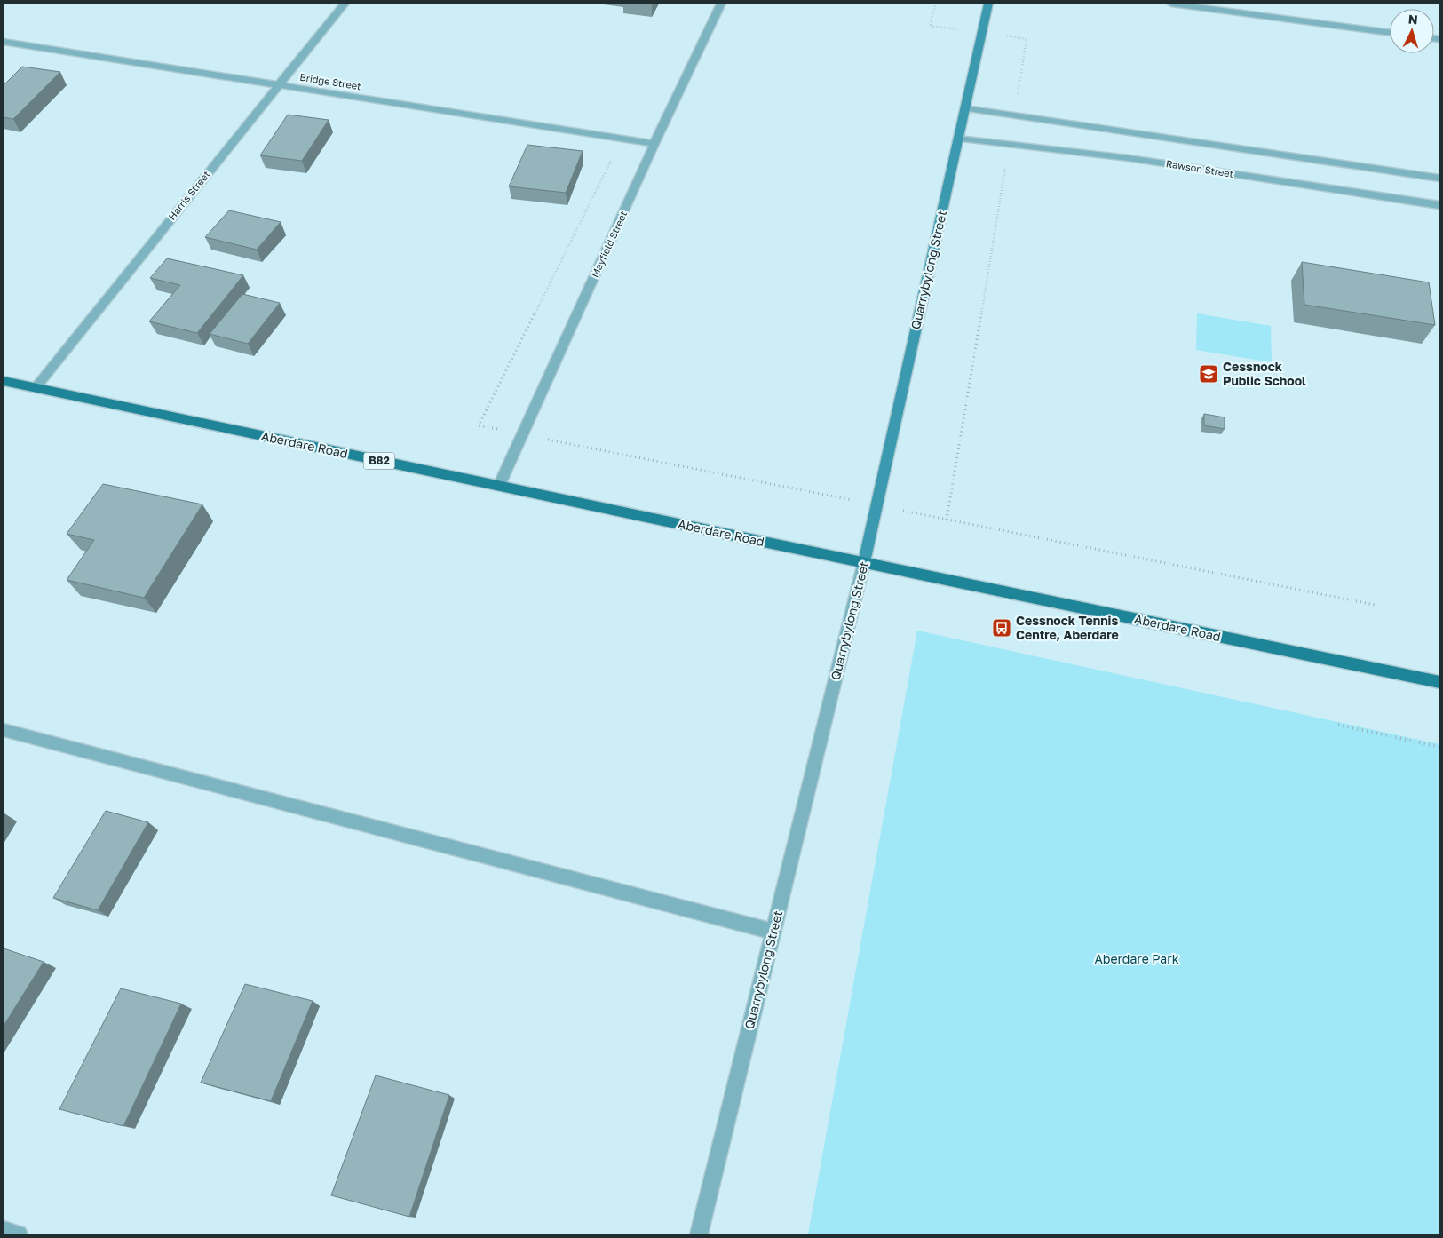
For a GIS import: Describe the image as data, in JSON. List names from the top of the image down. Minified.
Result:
{"streets":{"main road":["Aberdare Road","B82"],"street":["Bridge Street","Rawson Street","Harris Street","Mayfield Street","Quarrybylong Street"]},"crossings":[["Bridge Street","Harris Street"],["Bridge Street","Mayfield Street"],["Rawson Street","Quarrybylong Street"],["Harris Street","Aberdare Road"],["Mayfield Street","Aberdare Road"],["Quarrybylong Street","Aberdare Road"]],"parks":["Aberdare Park"],"places":{"school or university":["Cessnock Public School"],"bus stop":["Cessnock Tennis Centre, Aberdare"]},"north":"top"}
